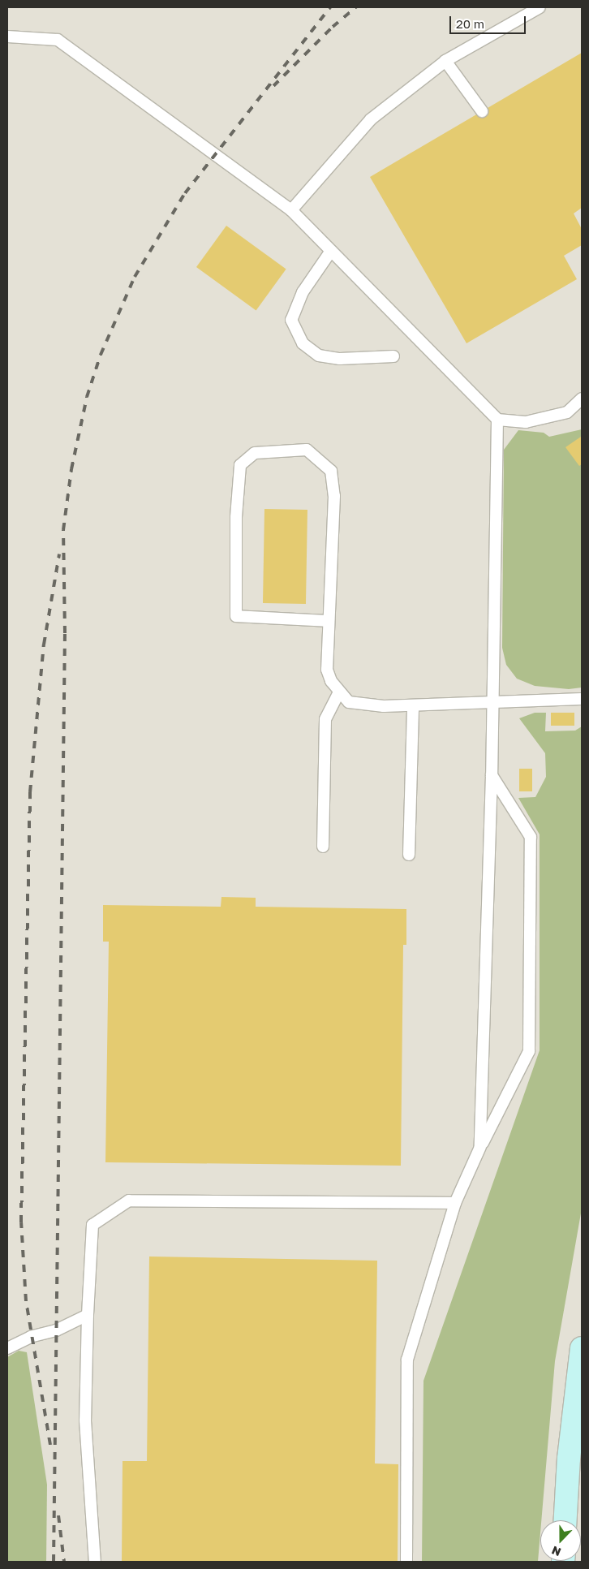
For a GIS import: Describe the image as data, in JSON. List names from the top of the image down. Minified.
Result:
{"scale_bar":"20 m","north":"bottom"}
